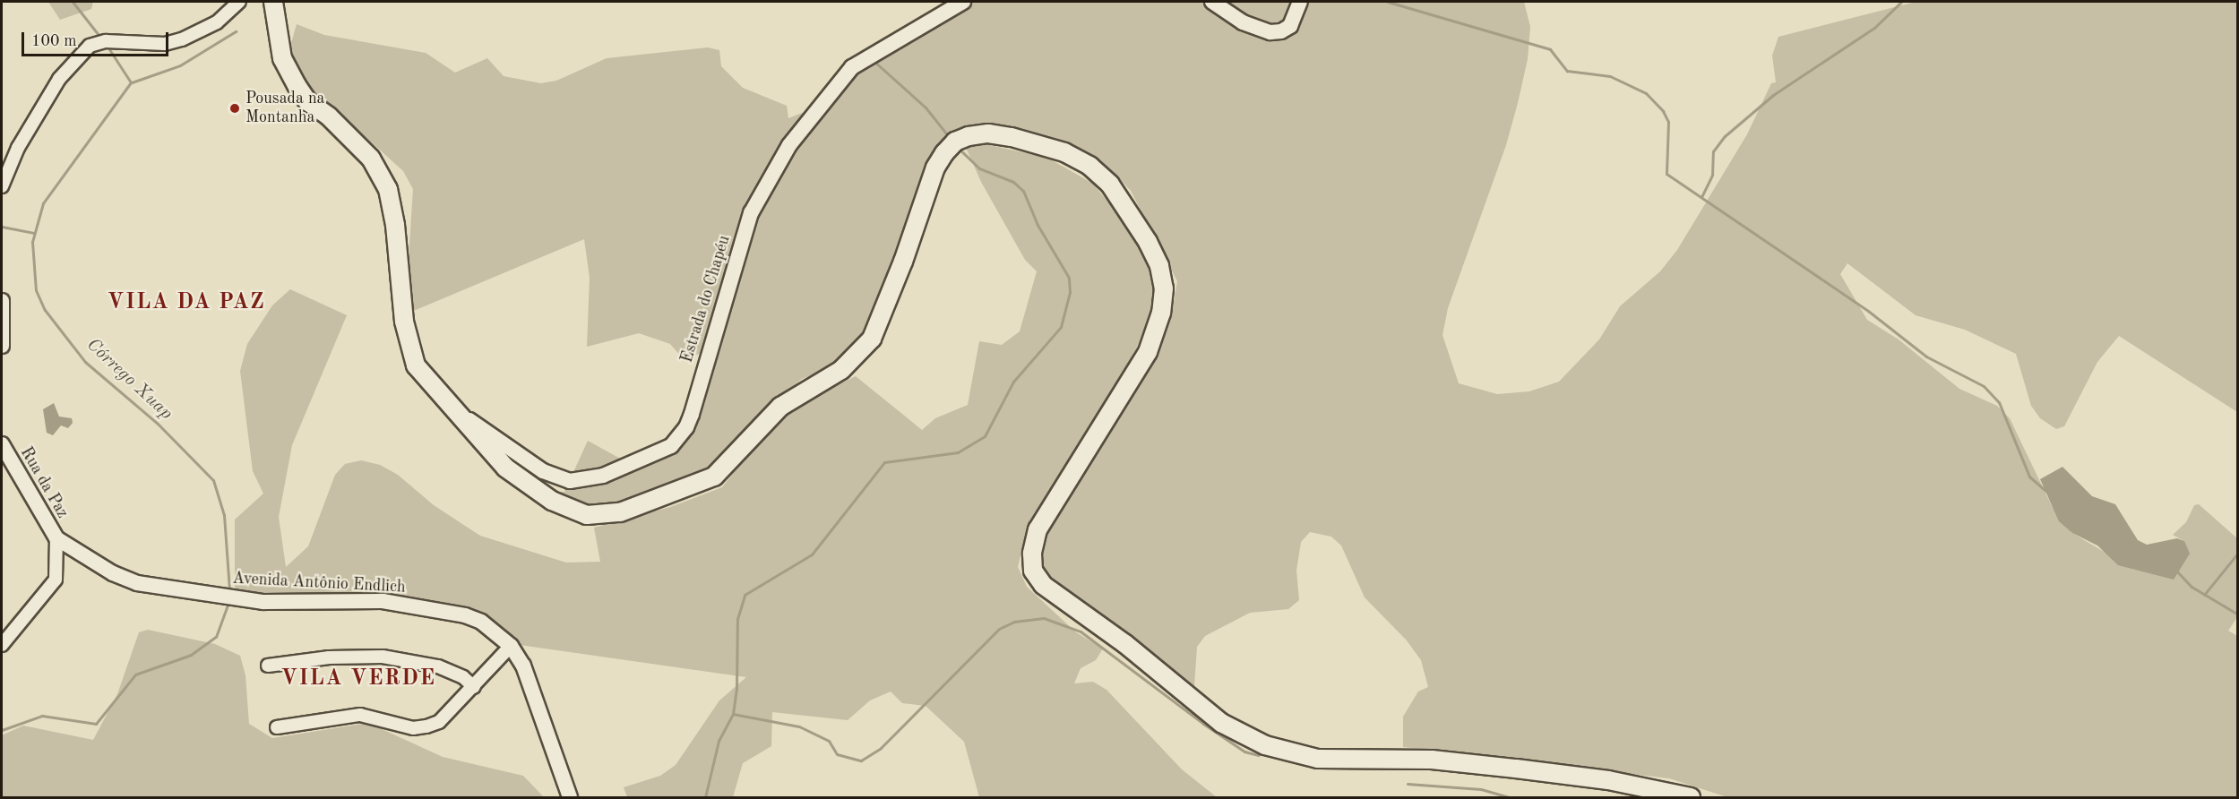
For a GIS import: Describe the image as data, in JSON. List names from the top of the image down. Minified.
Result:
{"streets":{"street":["Estrada do Chapéu","Rua da Paz","Avenida Antônio Endlich"]},"crossings":[["Rua da Paz","Avenida Antônio Endlich"]],"districts":["VILA DA PAZ","VILA VERDE"],"water":["Córrego Xuap"],"places":["Pousada na Montanha"],"scale_bar":"100 m"}
